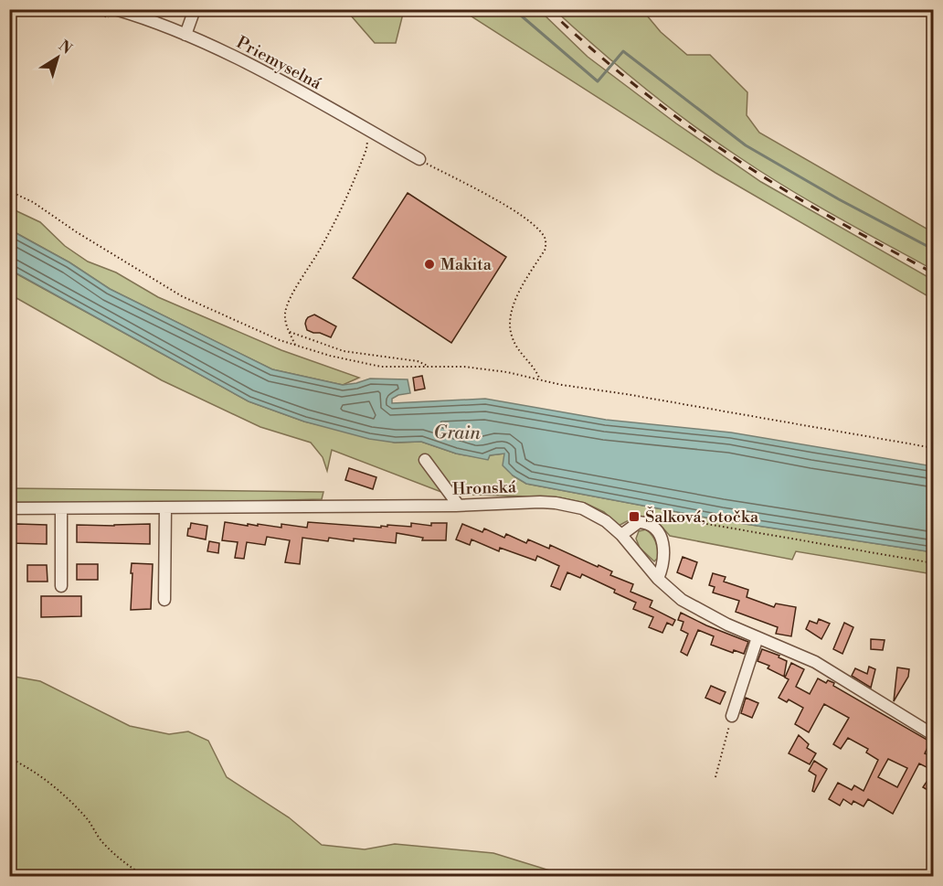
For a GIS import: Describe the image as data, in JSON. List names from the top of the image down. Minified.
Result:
{"streets":{"street":["Priemyselná","Hronská"]},"water":["Grain"],"places":{"other":["Makita"],"transit":["Šalková, otočka"]},"north":"top right"}
